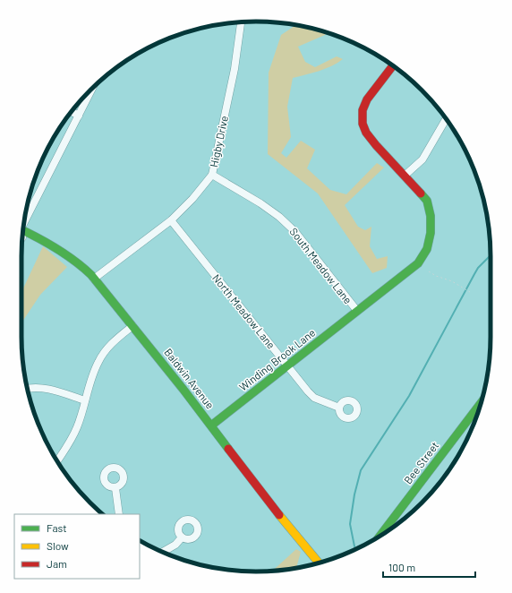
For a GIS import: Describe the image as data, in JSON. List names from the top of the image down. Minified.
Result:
{"streets":{"street":["Higby Drive","South Meadow Lane","North Meadow Lane","Winding Brook Lane","Baldwin Avenue","Bee Street"]},"crossings":[["Higby Drive","South Meadow Lane"],["Higby Drive","North Meadow Lane"],["Higby Drive","Baldwin Avenue"],["South Meadow Lane","Winding Brook Lane"],["North Meadow Lane","Winding Brook Lane"],["Winding Brook Lane","Baldwin Avenue"]],"legend":["Fast","Slow","Jam"],"scale_bar":"100 m"}
